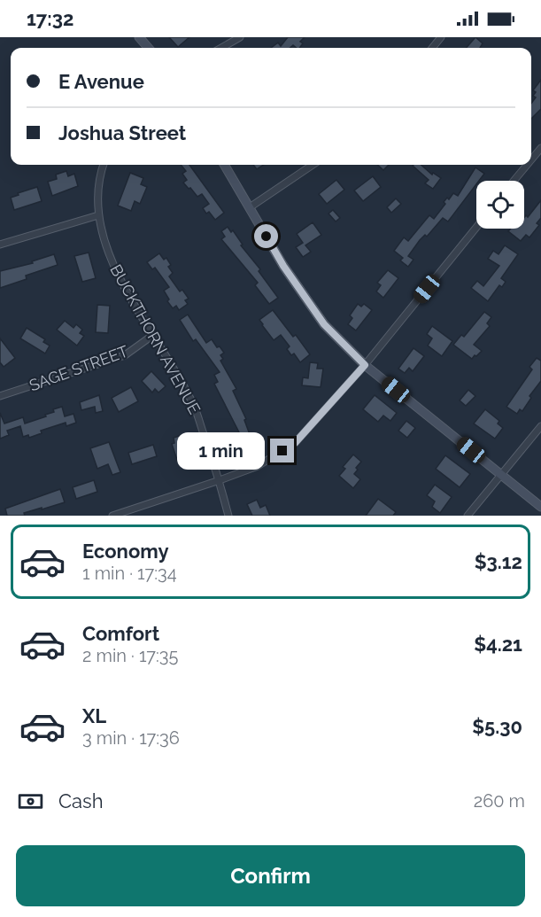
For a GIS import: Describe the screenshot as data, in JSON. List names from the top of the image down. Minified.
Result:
{"streets":{"street":["BUCKTHORN AVENUE","SAGE STREET"]},"crossings":[["BUCKTHORN AVENUE","SAGE STREET"]],"page":{"status":"17:32","banner":["E Avenue","Joshua Street"],"bubble":"1 min","list":[{"name":"Economy","note":"1 min · 17:34","value":"$3.12"},{"name":"Comfort","note":"2 min · 17:35","value":"$4.21"},{"name":"XL","note":"3 min · 17:36","value":"$5.30"}],"pay":["Cash","260 m"],"buttons":"Confirm"}}
